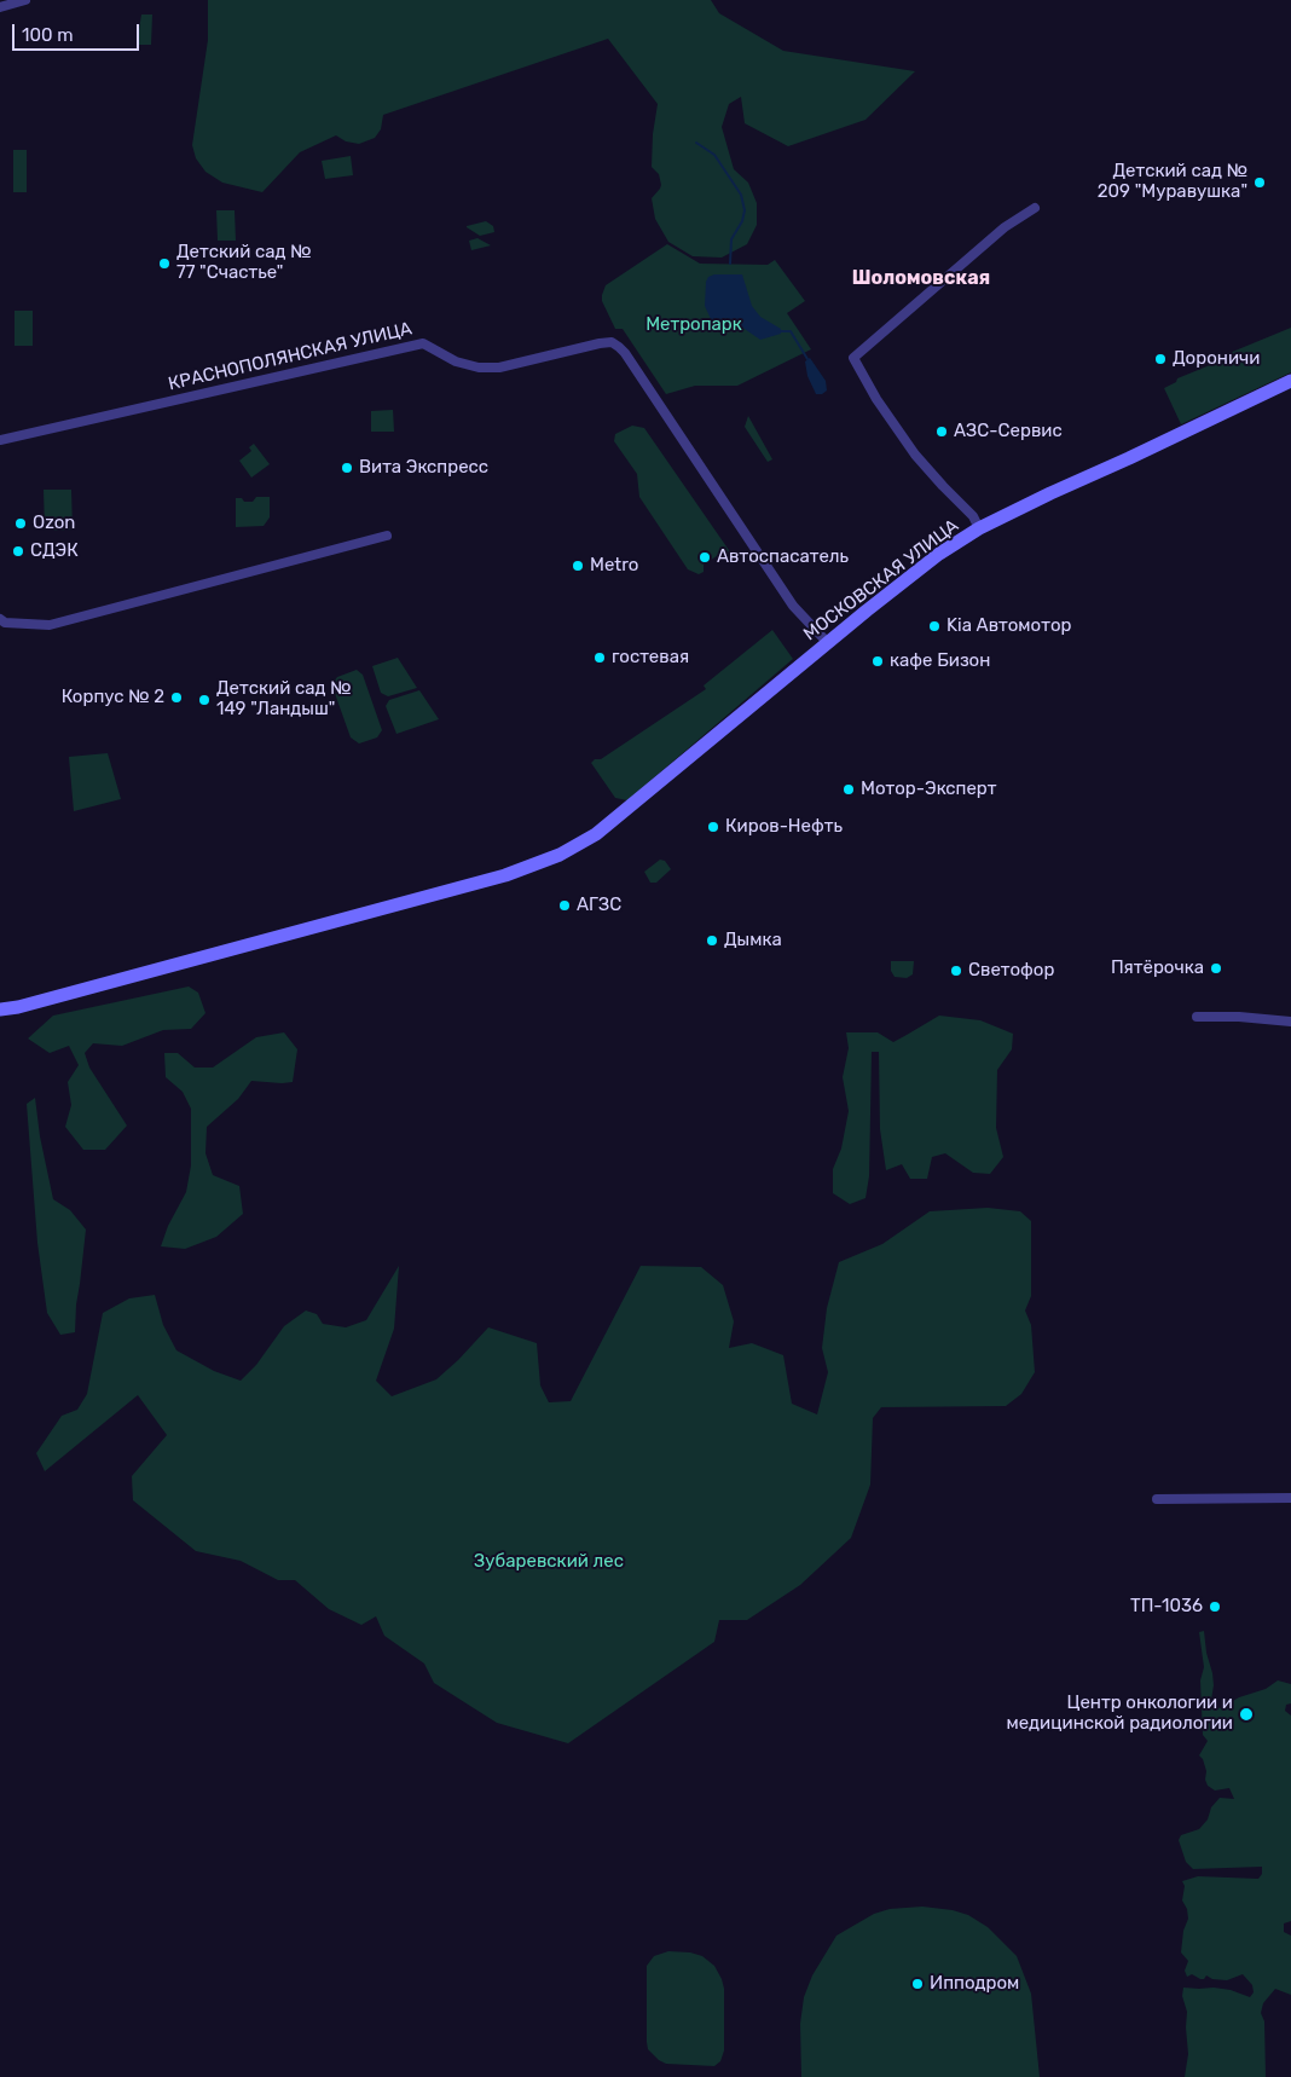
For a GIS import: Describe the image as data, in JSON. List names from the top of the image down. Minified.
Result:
{"streets":{"main road":["МОСКОВСКАЯ УЛИЦА"],"street":["КРАСНОПОЛЯНСКАЯ УЛИЦА"]},"crossings":[["КРАСНОПОЛЯНСКАЯ УЛИЦА","МОСКОВСКАЯ УЛИЦА"]],"districts":["Шоломовская"],"parks":["Метропарк","Зубаревский лес"],"places":["Детский сад № 209 \"Муравушка\"","Детский сад № 77 \"Счастье\"","Дороничи","АЗС-Сервис","Вита Экспресс","Ozon","СДЭК","Автоспасатель","Metro","Kia Автомотор","гостевая","кафе Бизон","Корпус № 2","Детский сад № 149 \"Ландыш\"","Мотор-Эксперт","Киров-Нефть","АГЗС","Дымка","Пятёрочка","Светофор","ТП-1036","Центр онкологии и медицинской радиологии","Ипподром"],"scale_bar":"100 m"}
